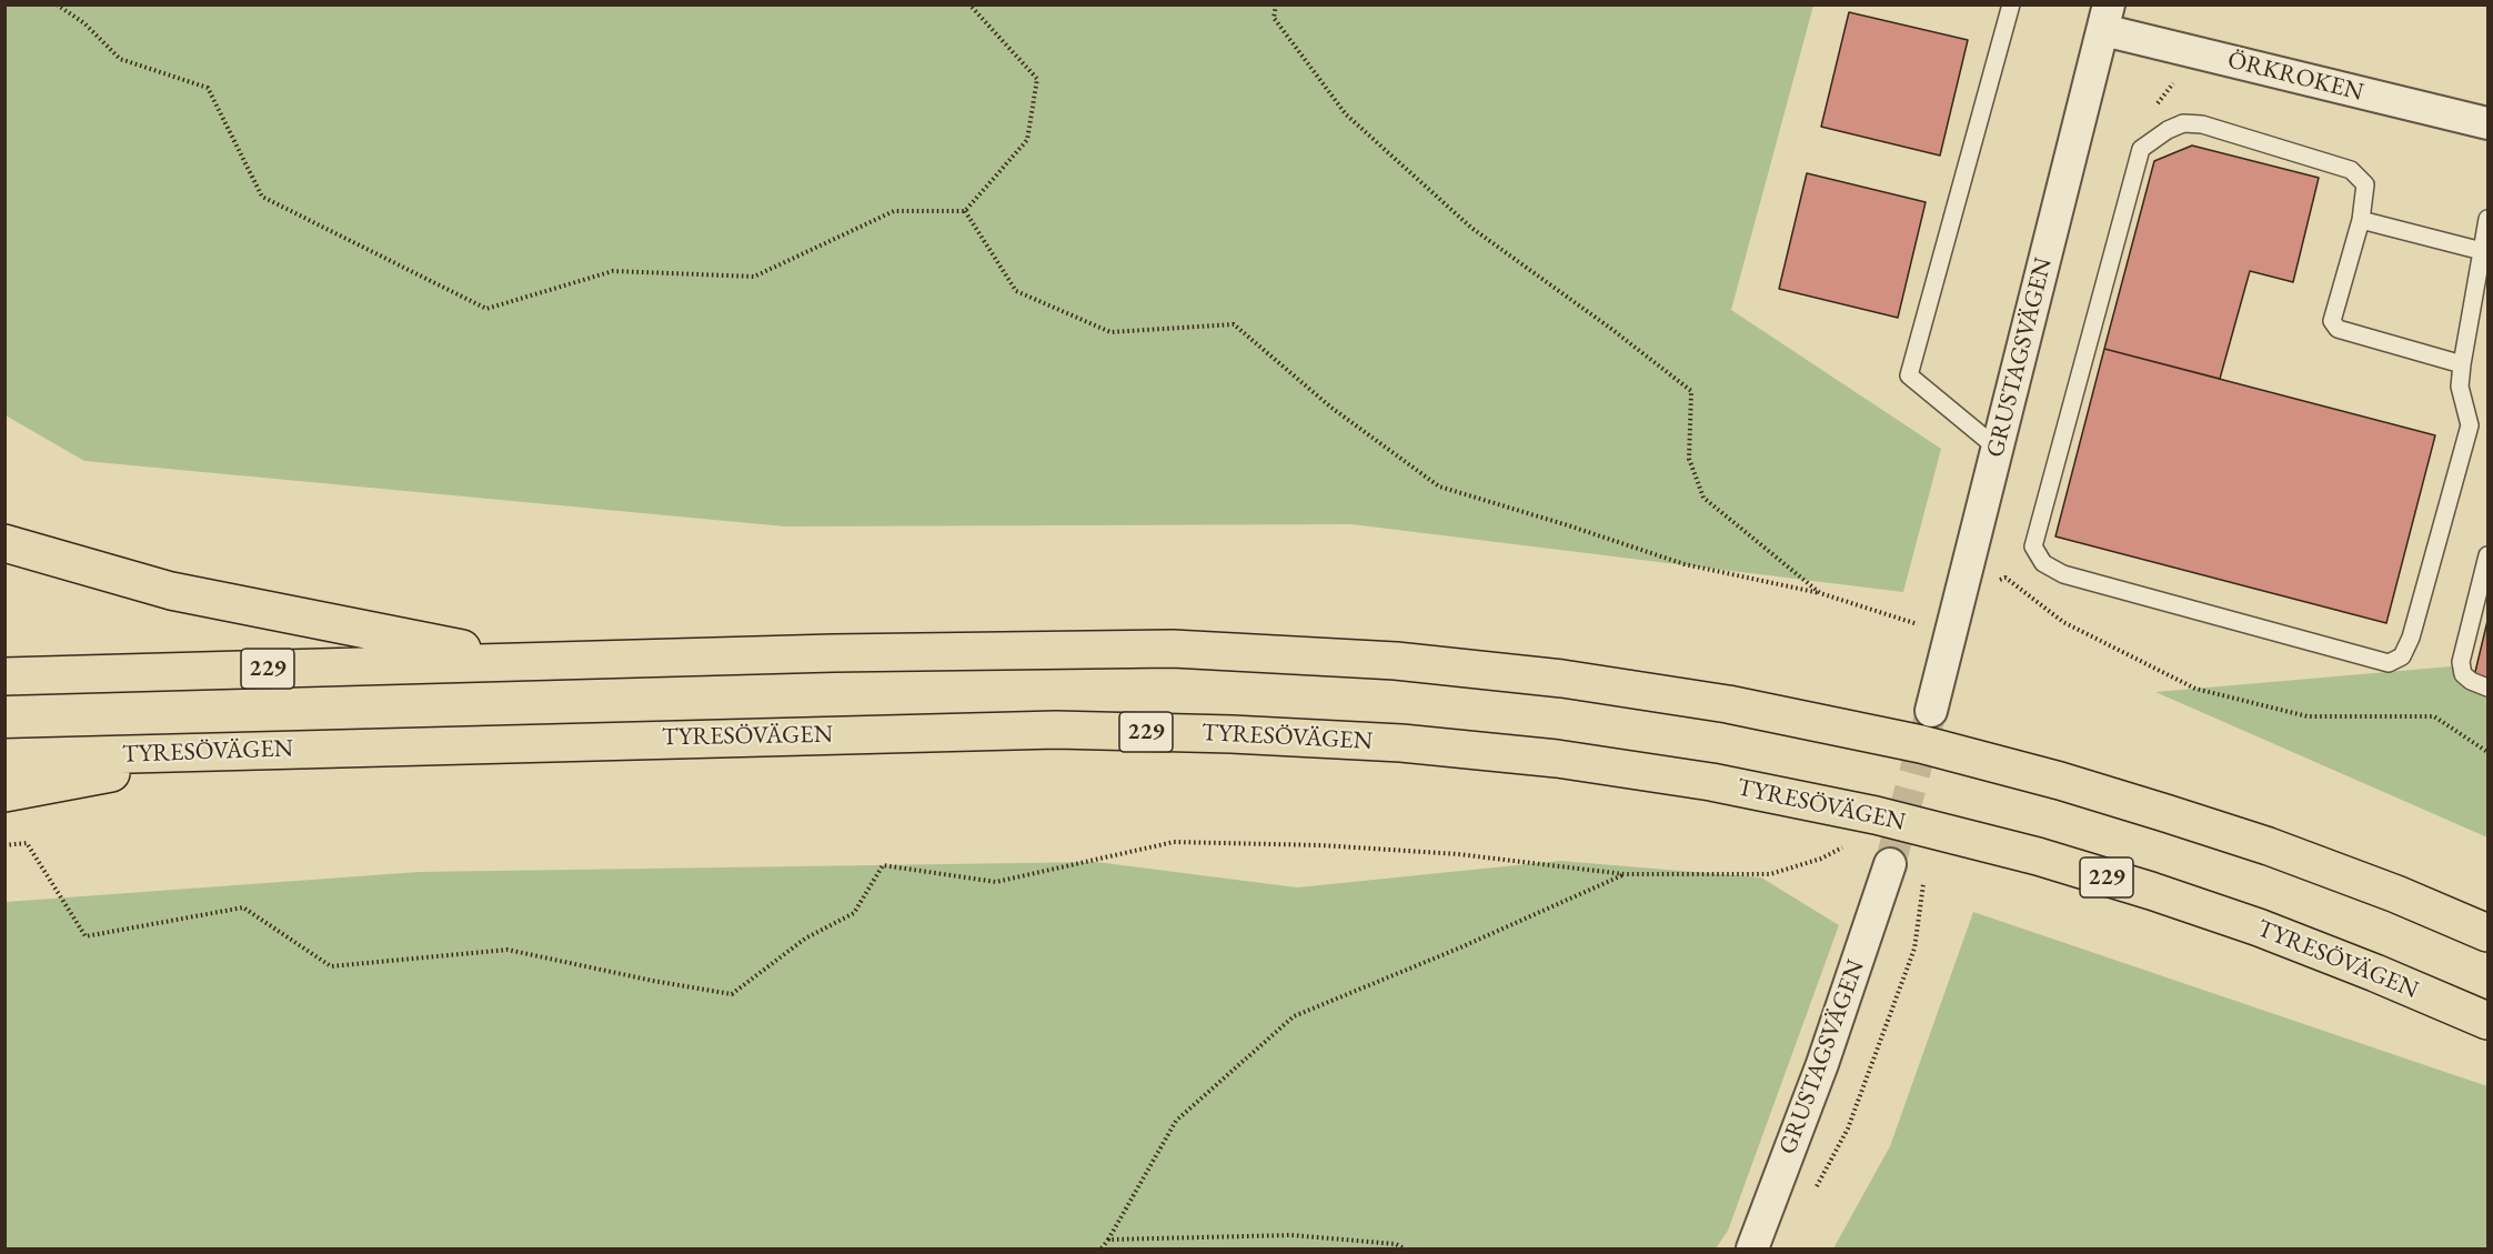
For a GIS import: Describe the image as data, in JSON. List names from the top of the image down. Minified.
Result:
{"streets":{"highway":["229","TYRESÖVÄGEN"],"street":["ÖRKROKEN","GRUSTAGSVÄGEN"]},"crossings":[["ÖRKROKEN","GRUSTAGSVÄGEN"]]}
